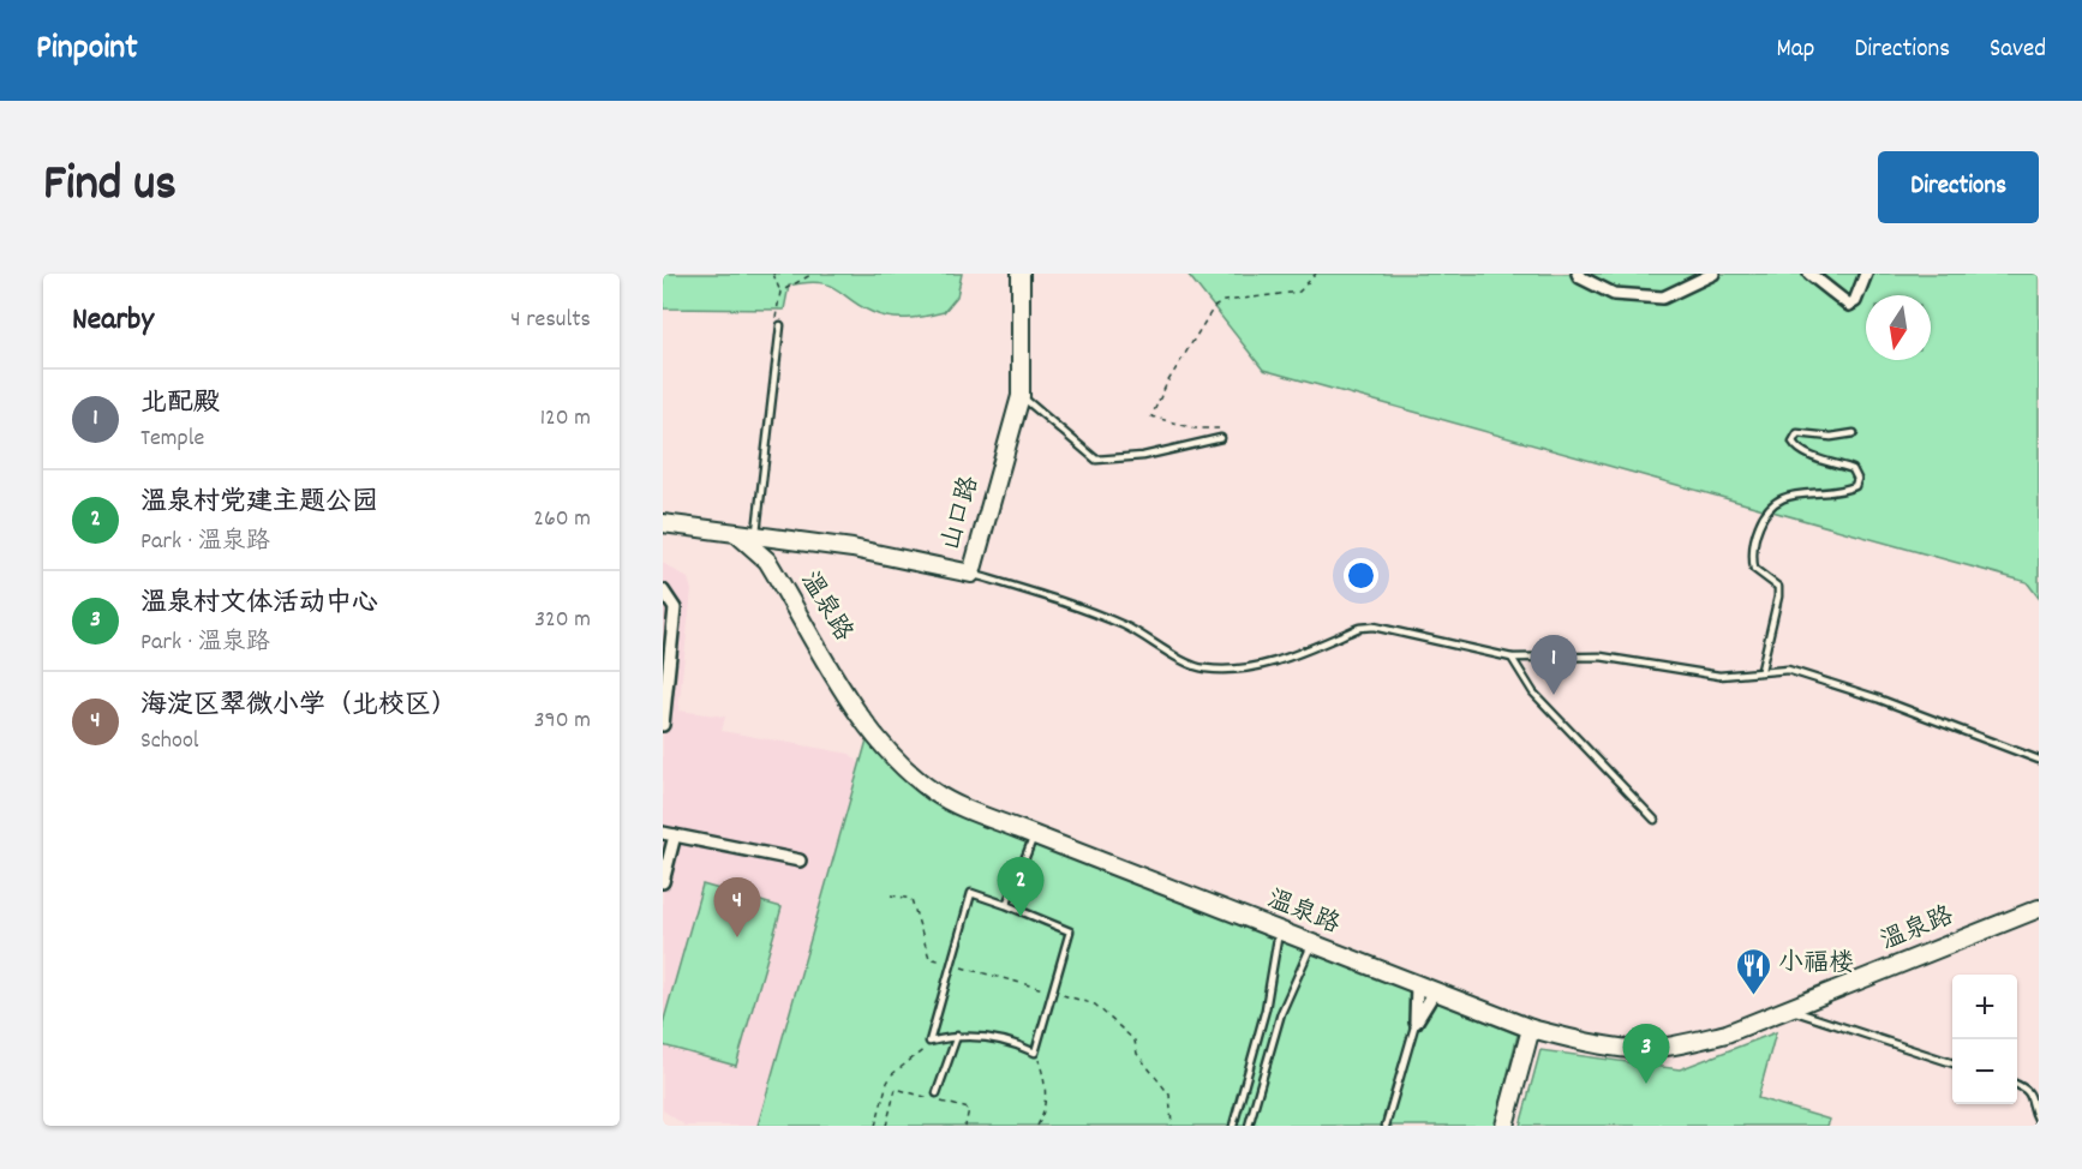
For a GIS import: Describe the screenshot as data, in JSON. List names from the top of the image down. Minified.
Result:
{"streets":{"main road":["山口路","温泉路"]},"crossings":[["山口路","温泉路"]],"places":{"restaurant":["小福楼"]},"north":"bottom","page":{"header":"Pinpoint","nav":["Map","Directions","Saved"],"title":"Find us","buttons":"Directions","heading":["Nearby","4 results"],"list":[{"mark":"1","name":"北配殿","note":"Temple","value":"120 m"},{"mark":"2","name":"温泉村党建主题公园","note":"Park · 温泉路","value":"260 m"},{"mark":"3","name":"温泉村文体活动中心","note":"Park · 温泉路","value":"320 m"},{"mark":"4","name":"海淀区翠微小学（北校区）","note":"School","value":"390 m"}],"pins":["1","2","4","3"],"map_buttons":["+","−"]}}
